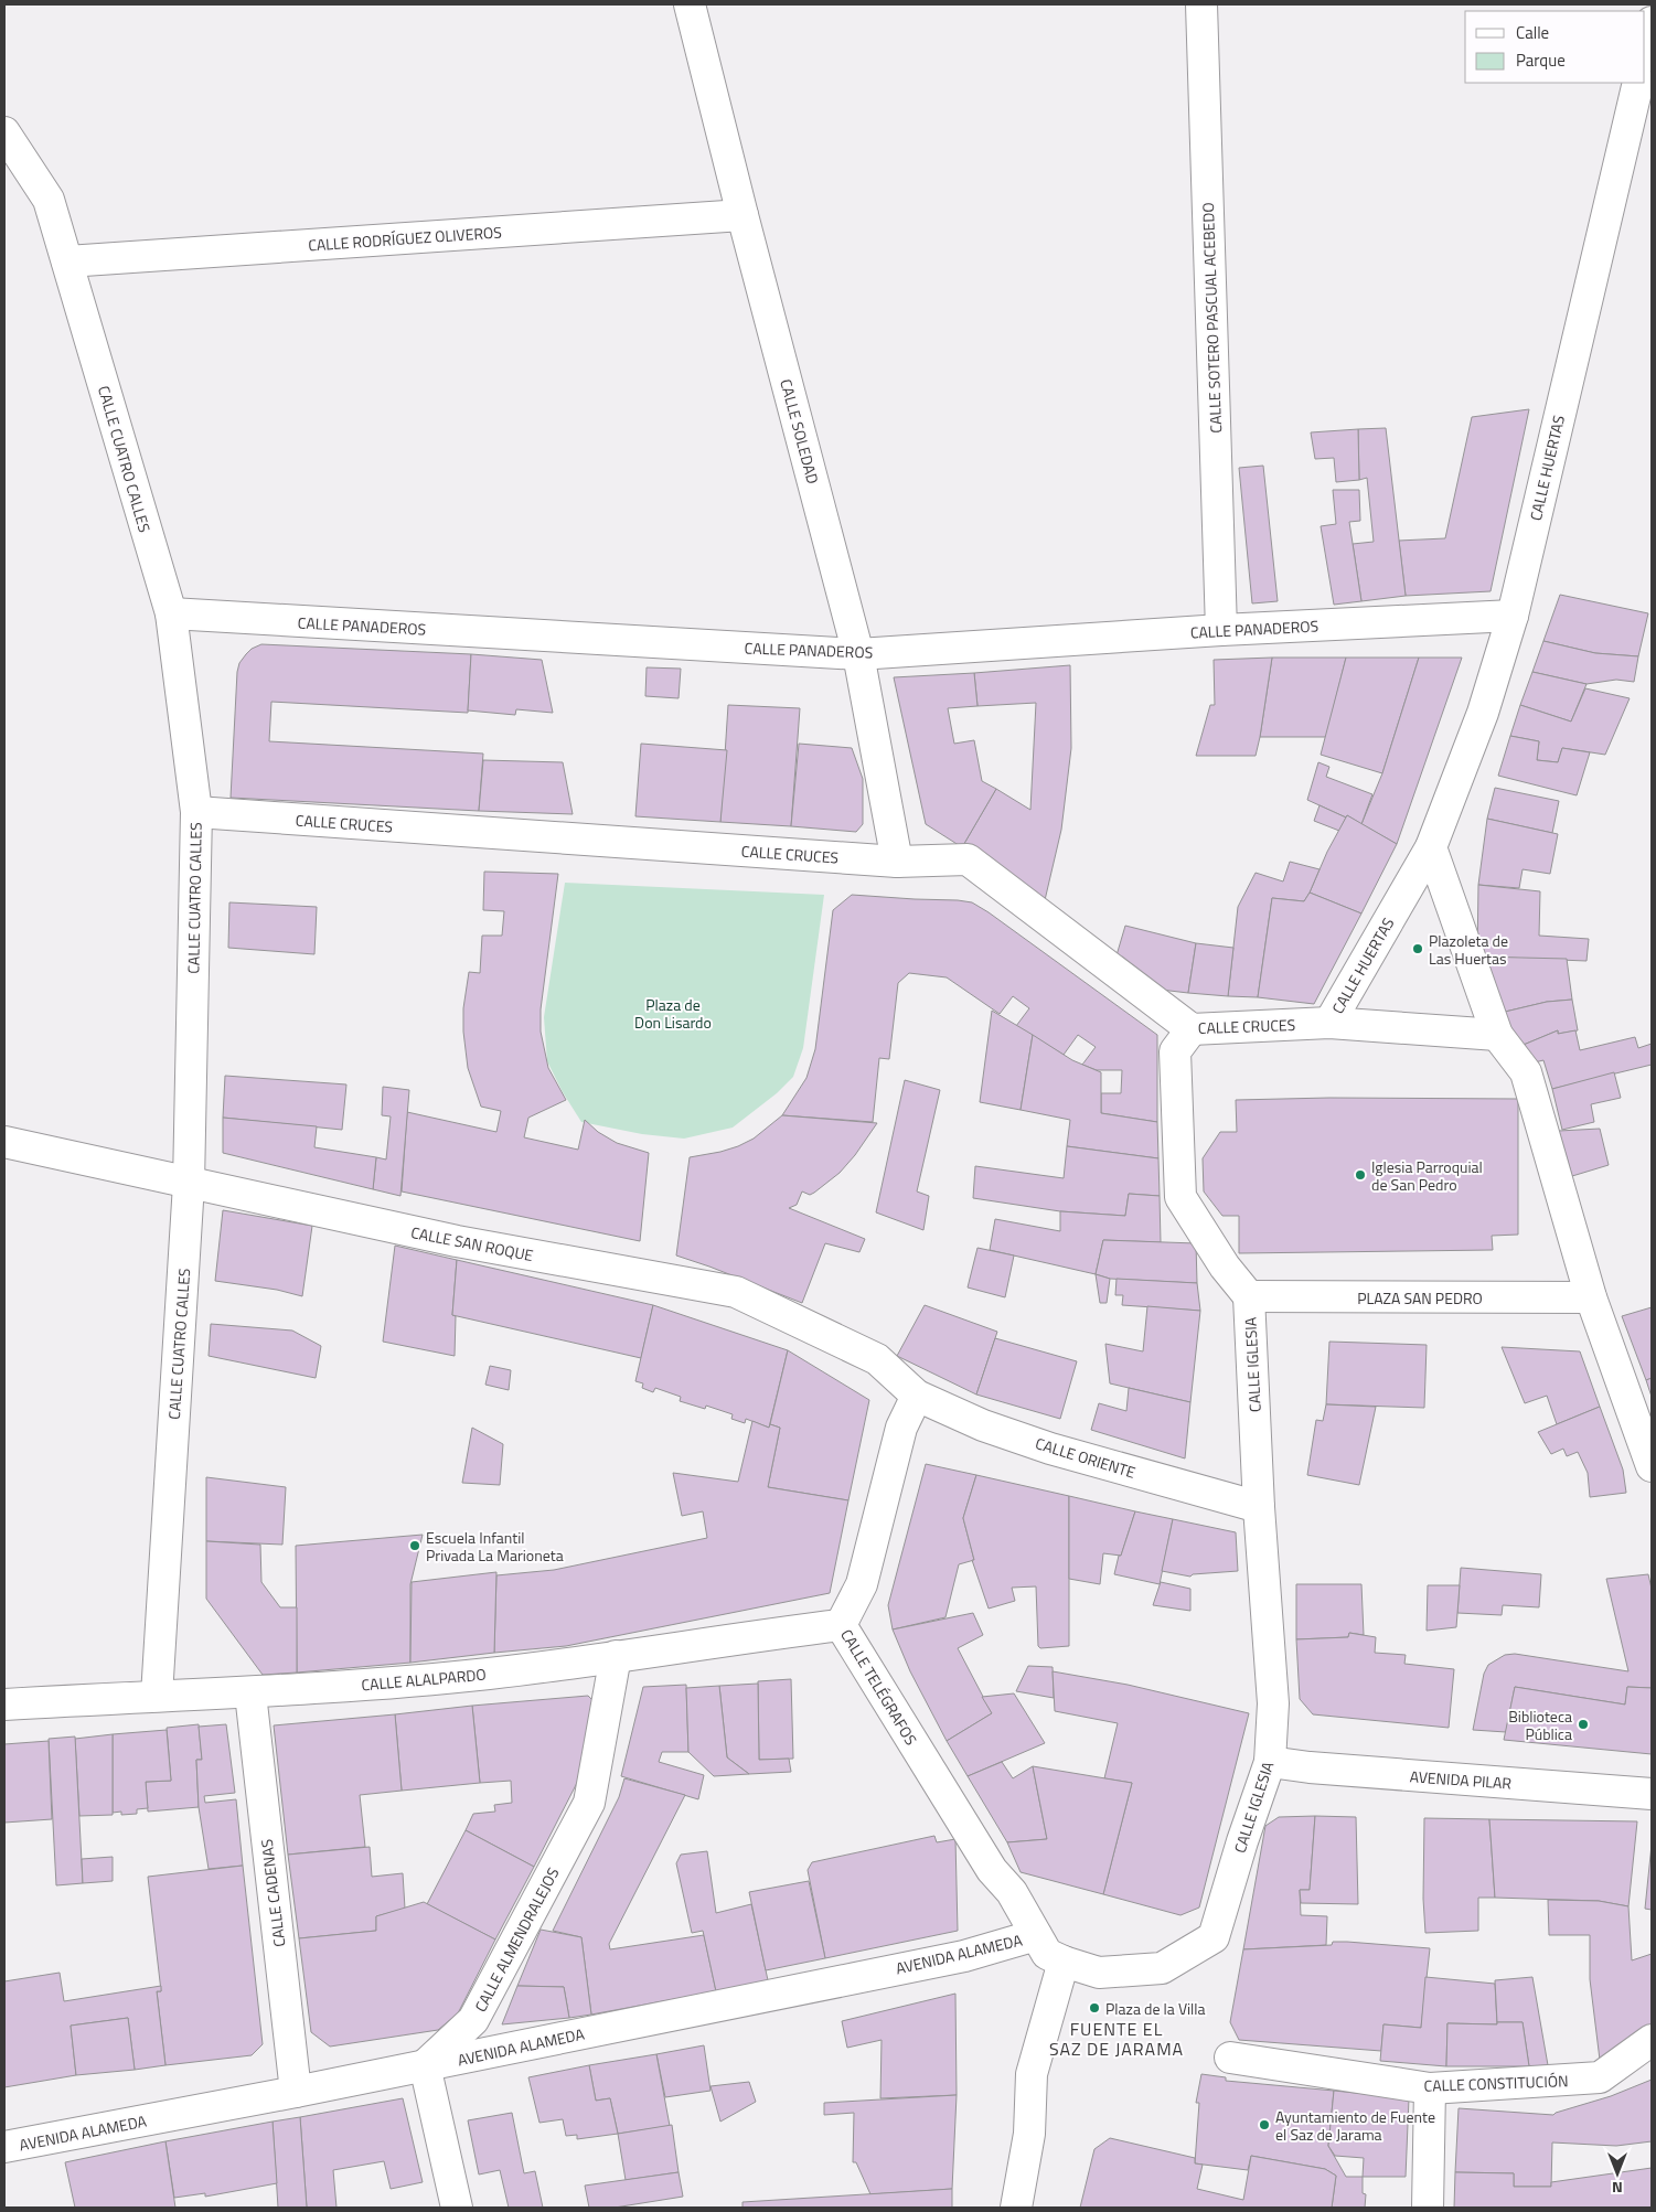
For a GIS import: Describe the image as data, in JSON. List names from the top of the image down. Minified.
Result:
{"streets":{"street":["CALLE RODRÍGUEZ OLIVEROS","CALLE SOTERO PASCUAL ACEBEDO","CALLE SOLEDAD","CALLE CUATRO CALLES","CALLE HUERTAS","CALLE PANADEROS","CALLE CRUCES","CALLE SAN ROQUE","PLAZA SAN PEDRO","CALLE IGLESIA","CALLE ORIENTE","CALLE ALALPARDO","CALLE TELÉGRAFOS","AVENIDA PILAR","CALLE CADENAS","CALLE ALMENDRALEJOS","AVENIDA ALAMEDA","CALLE CONSTITUCIÓN"]},"crossings":[["CALLE RODRÍGUEZ OLIVEROS","CALLE SOLEDAD"],["CALLE RODRÍGUEZ OLIVEROS","CALLE CUATRO CALLES"],["CALLE SOTERO PASCUAL ACEBEDO","CALLE PANADEROS"],["CALLE SOLEDAD","CALLE PANADEROS"],["CALLE SOLEDAD","CALLE CRUCES"],["CALLE CUATRO CALLES","CALLE PANADEROS"],["CALLE CUATRO CALLES","CALLE CRUCES"],["CALLE CUATRO CALLES","CALLE SAN ROQUE"],["CALLE CUATRO CALLES","CALLE ALALPARDO"],["CALLE HUERTAS","CALLE PANADEROS"],["CALLE HUERTAS","CALLE CRUCES"],["CALLE SAN ROQUE","CALLE ORIENTE"],["CALLE SAN ROQUE","CALLE TELÉGRAFOS"],["PLAZA SAN PEDRO","CALLE IGLESIA"],["CALLE IGLESIA","CALLE ORIENTE"],["CALLE IGLESIA","CALLE TELÉGRAFOS"],["CALLE IGLESIA","AVENIDA PILAR"],["CALLE IGLESIA","AVENIDA ALAMEDA"],["CALLE ORIENTE","CALLE TELÉGRAFOS"],["CALLE ALALPARDO","CALLE TELÉGRAFOS"],["CALLE ALALPARDO","CALLE CADENAS"],["CALLE ALALPARDO","CALLE ALMENDRALEJOS"],["CALLE CADENAS","AVENIDA ALAMEDA"],["CALLE ALMENDRALEJOS","AVENIDA ALAMEDA"]],"districts":["FUENTE EL SAZ DE JARAMA"],"parks":["Plaza de Don Lisardo"],"places":["Plazoleta de Las Huertas","Iglesia Parroquial de San Pedro","Escuela Infantil Privada La Marioneta","Biblioteca Pública","Plaza de la Villa","Ayuntamiento de Fuente el Saz de Jarama"],"legend":["Calle","Parque"],"north":"bottom"}
